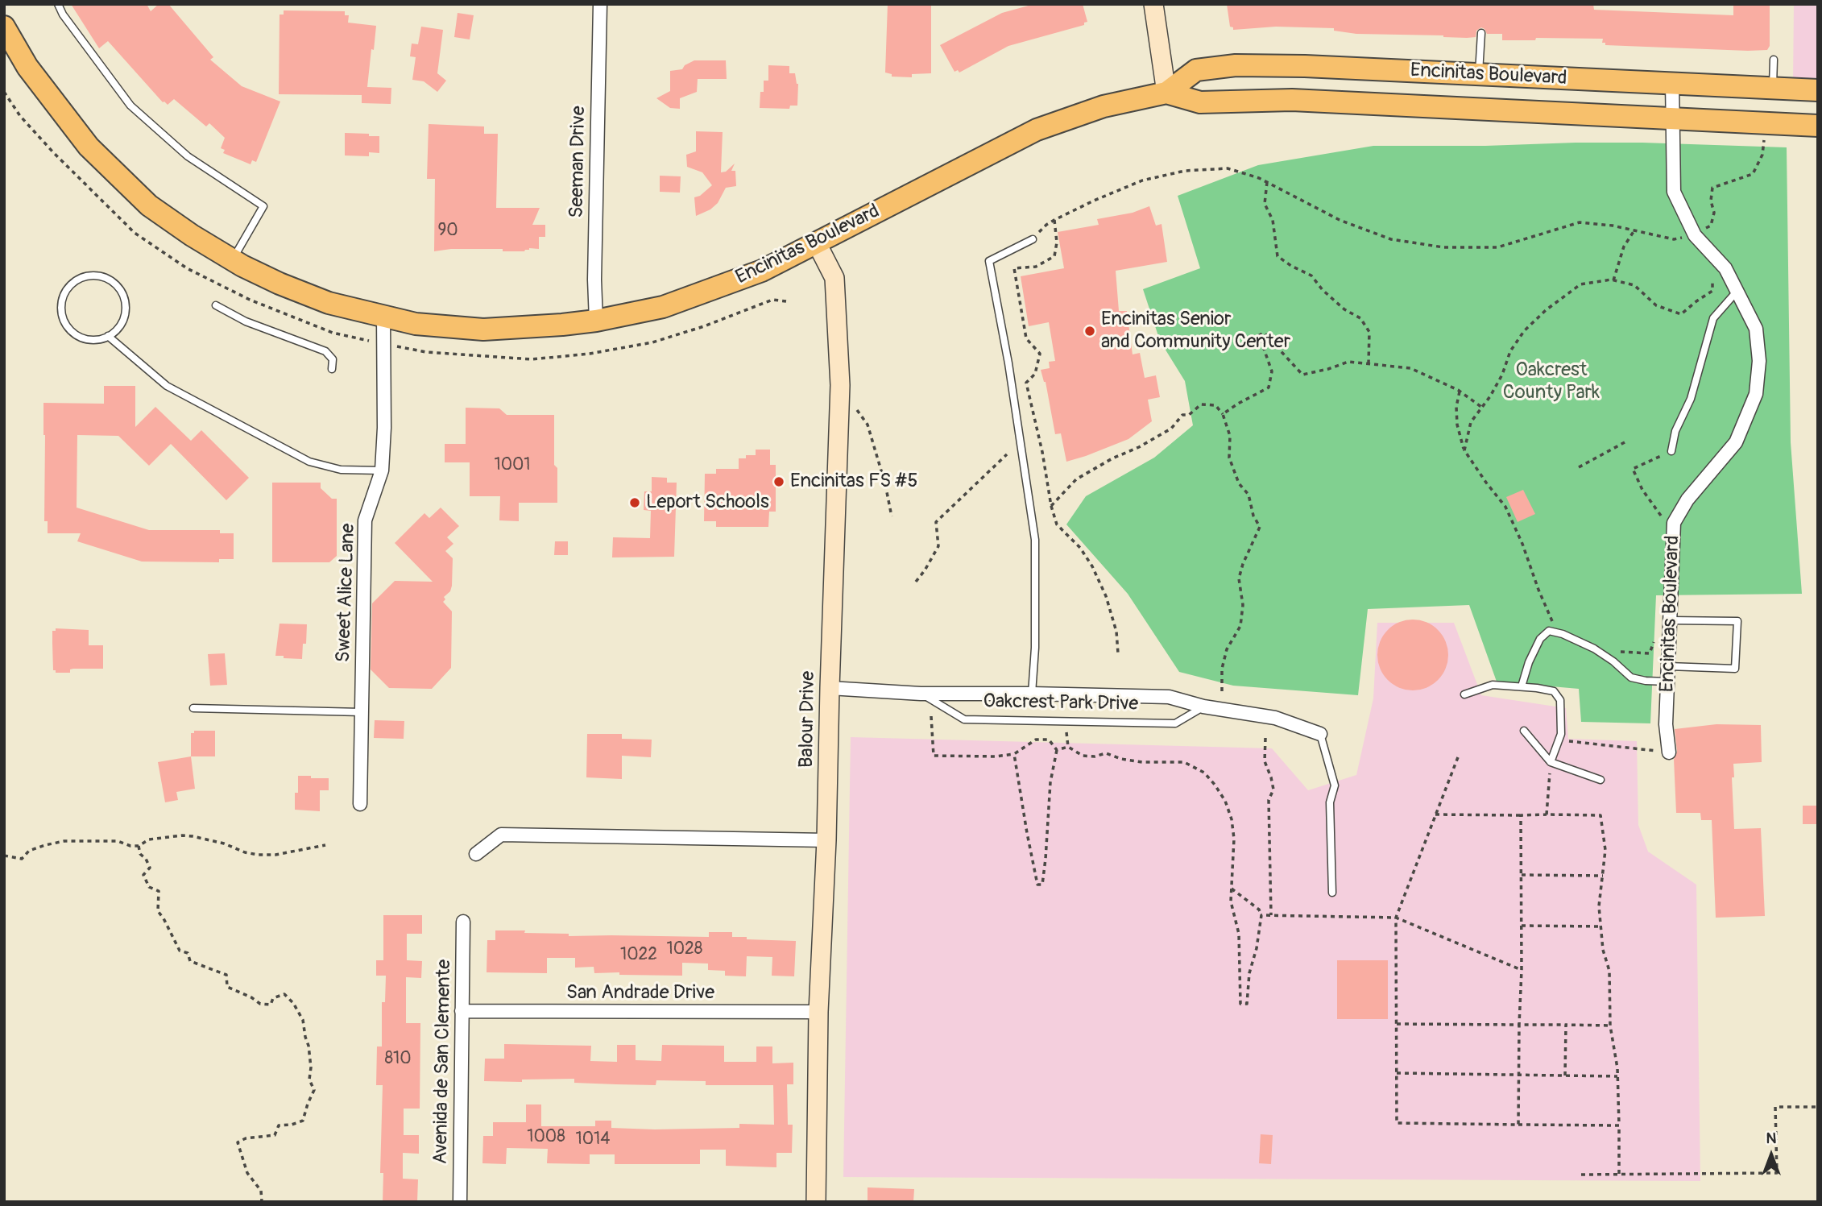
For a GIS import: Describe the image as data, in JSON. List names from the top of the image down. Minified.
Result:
{"streets":{"main road":["Encinitas Boulevard"],"street":["Seeman Drive","Sweet Alice Lane","Oakcrest Park Drive","Balour Drive","San Andrade Drive","Avenida de San Clemente"]},"crossings":[["Encinitas Boulevard","Seeman Drive"],["Encinitas Boulevard","Sweet Alice Lane"],["Encinitas Boulevard","Balour Drive"],["Oakcrest Park Drive","Balour Drive"],["Balour Drive","San Andrade Drive"],["San Andrade Drive","Avenida de San Clemente"]],"parks":["Oakcrest County Park"],"places":["Encinitas Senior and Community Center","Encinitas FS #5","Leport Schools"],"house_numbers":["90","1001","1028","1022","810","1008","1014"],"north":"top"}
